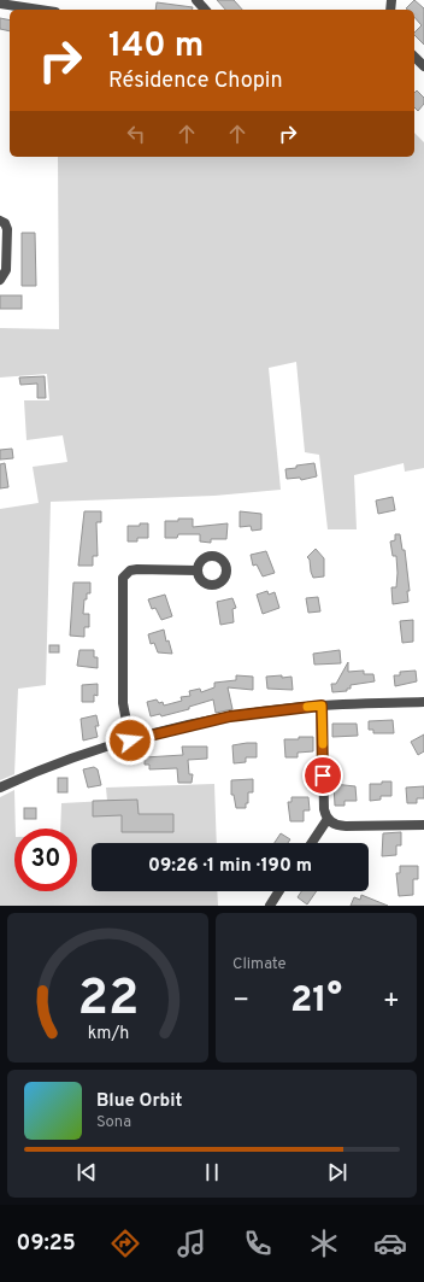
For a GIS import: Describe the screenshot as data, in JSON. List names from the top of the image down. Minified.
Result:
{"page":{"turn":["140 m","Résidence Chopin"],"limit":"30","trip":"09:26 · 1 min · 190 m","tile":"Climate","heat":["−","21°","+"],"song":["Blue Orbit","Sona"],"tabs":"09:25","gauge":["22","km/h"]}}
